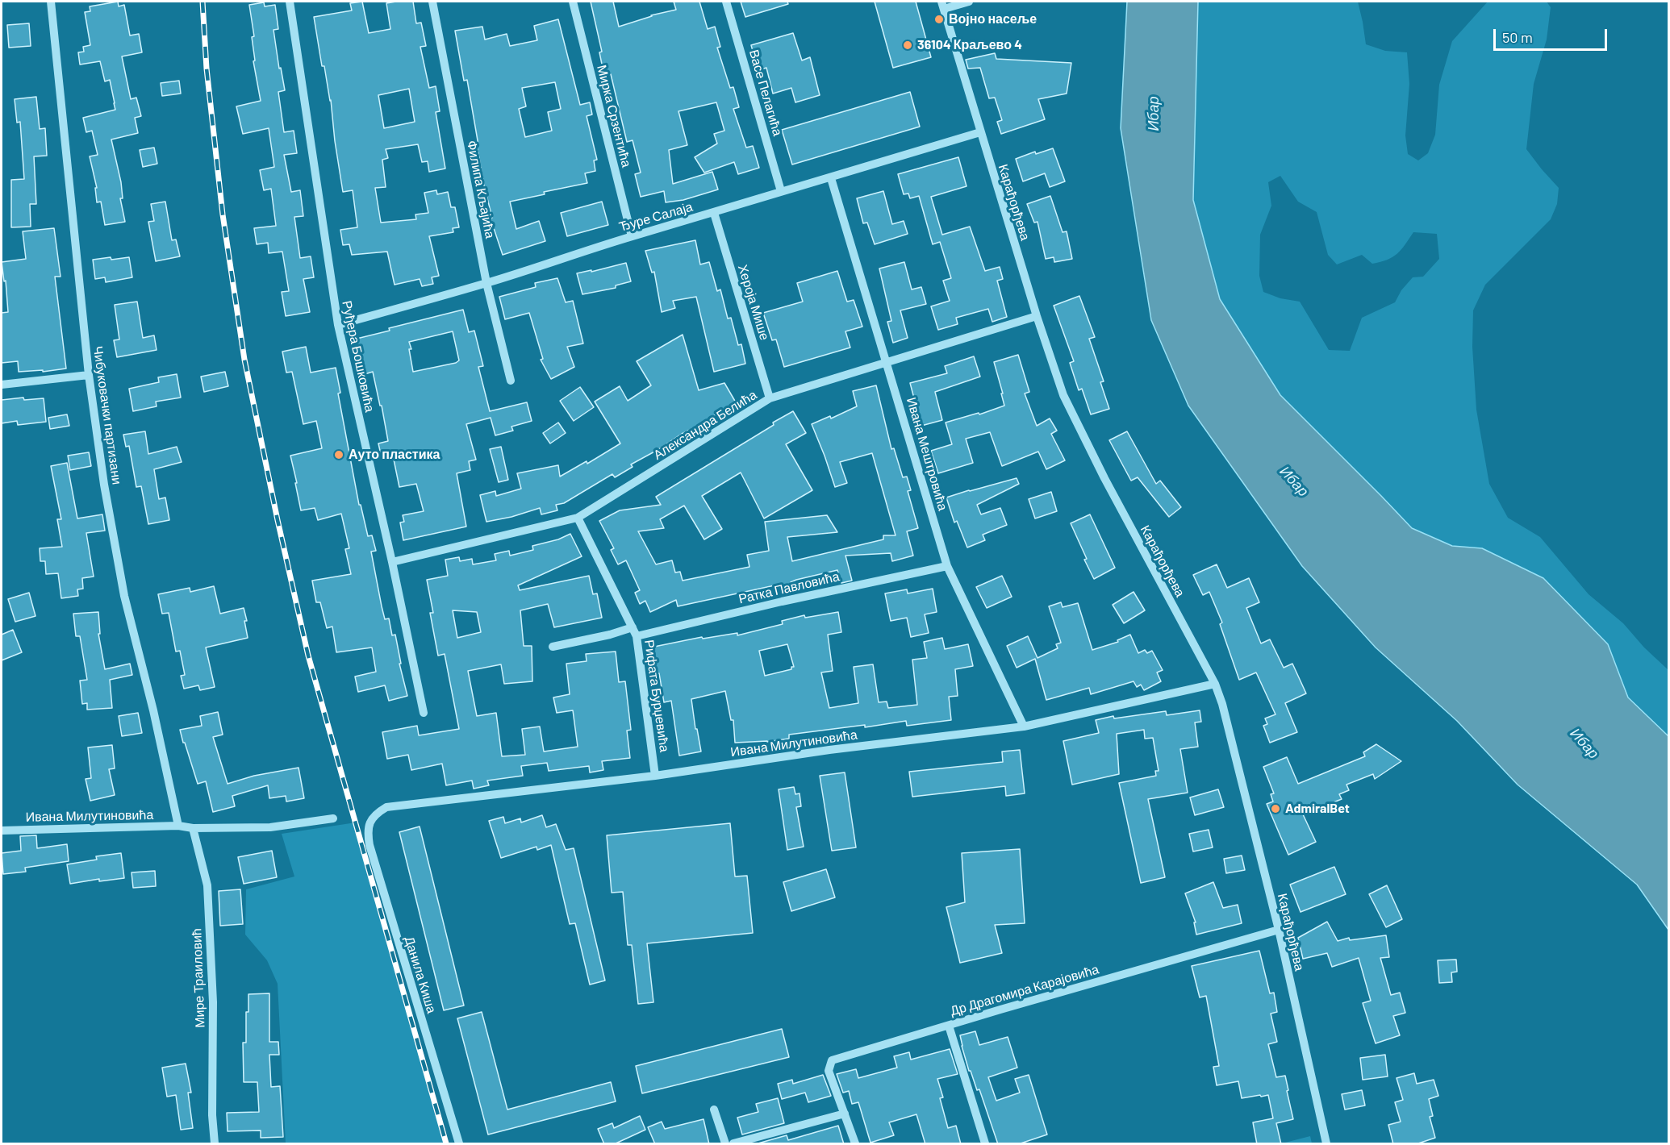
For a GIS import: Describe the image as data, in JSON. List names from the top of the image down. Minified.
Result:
{"streets":{"street":["Васе Пелагића","Мирка Срзентића","Филипа Кљајића","Карађорђева","Ђуре Салаја","Хероја Мише","Руђера Бошковића","Чибуковачки партизани","Александра Белића","Ивана Мештровића","Ратка Павловића","Рифата Бурџевића","Ивана Милутиновића","Данила Киша","Мире Траиловић","Др Драгомира Карајовића"]},"crossings":[["Васе Пелагића","Ђуре Салаја"],["Мирка Срзентића","Ђуре Салаја"],["Филипа Кљајића","Ђуре Салаја"],["Карађорђева","Ђуре Салаја"],["Карађорђева","Александра Белића"],["Карађорђева","Ивана Милутиновића"],["Карађорђева","Др Драгомира Карајовића"],["Ђуре Салаја","Хероја Мише"],["Ђуре Салаја","Руђера Бошковића"],["Ђуре Салаја","Ивана Мештровића"],["Хероја Мише","Александра Белића"],["Руђера Бошковића","Александра Белића"],["Чибуковачки партизани","Ивана Милутиновића"],["Александра Белића","Ивана Мештровића"],["Александра Белића","Рифата Бурџевића"],["Ивана Мештровића","Ратка Павловића"],["Ивана Мештровића","Ивана Милутиновића"],["Ратка Павловића","Рифата Бурџевића"],["Рифата Бурџевића","Ивана Милутиновића"],["Ивана Милутиновића","Данила Киша"]],"water":["Ибар"],"places":["Војно насеље","36104 Краљево 4","Ауто пластика","AdmiralBet"],"scale_bar":"50 m"}
